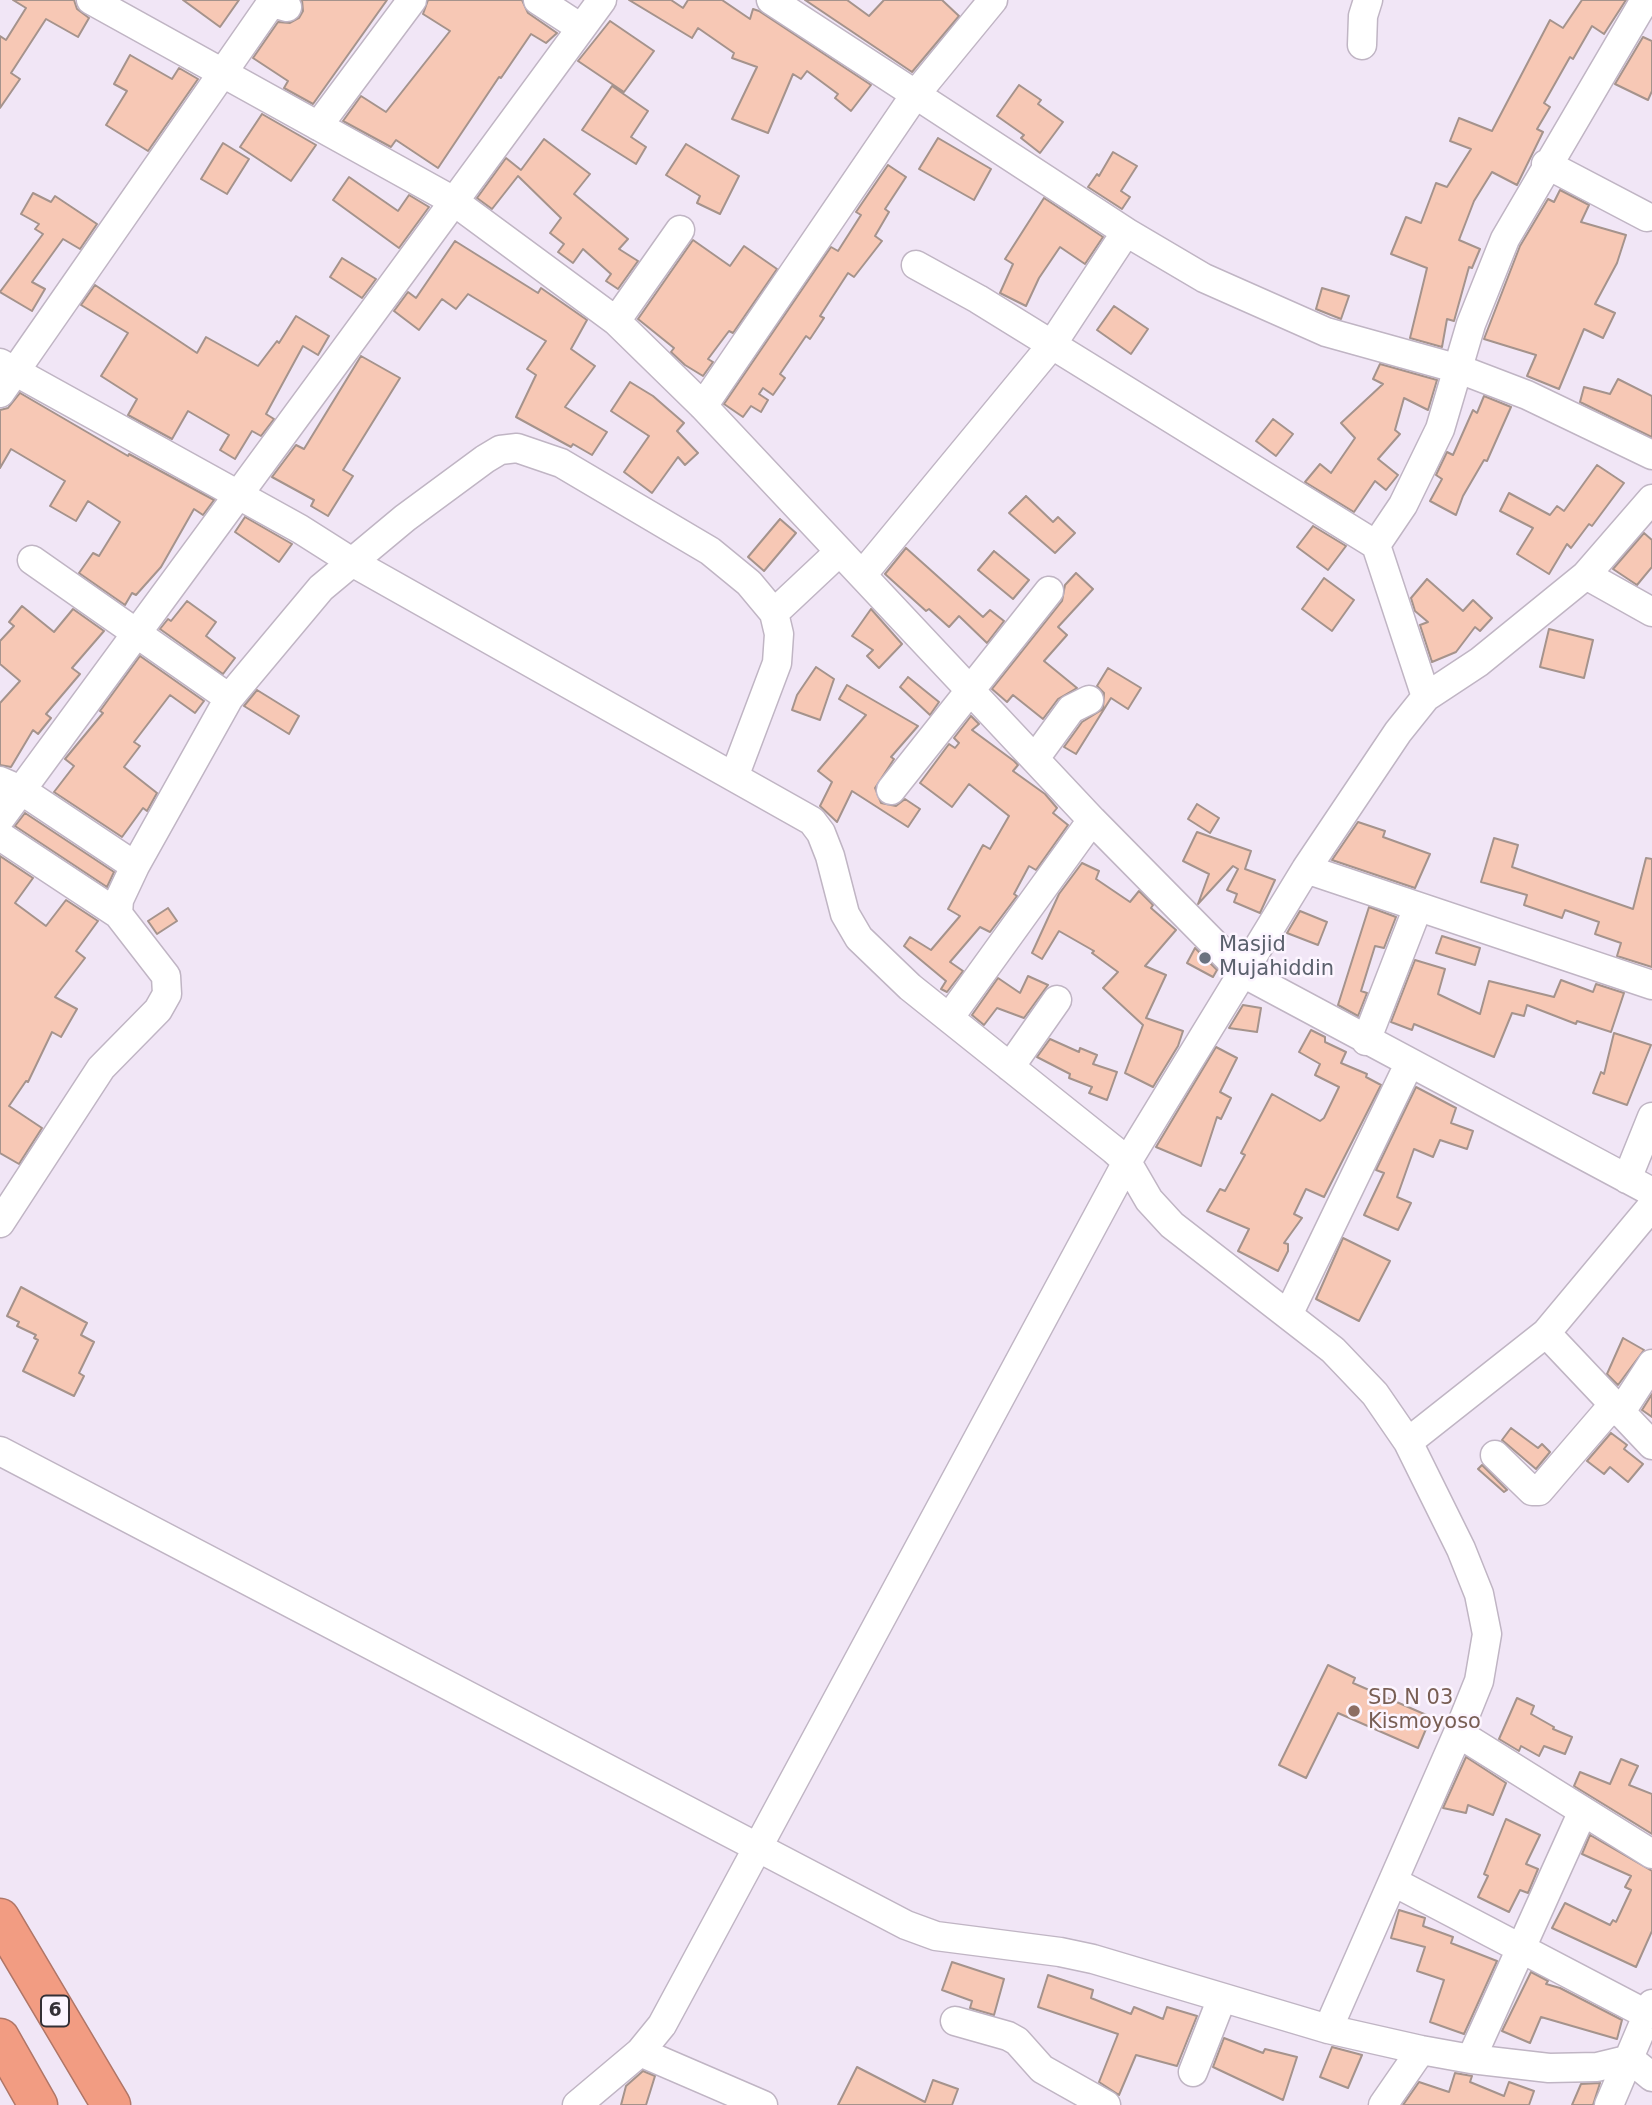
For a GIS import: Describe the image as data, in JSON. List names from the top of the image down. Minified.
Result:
{"streets":{"highway":["6"]},"places":["Masjid Mujahiddin","SD N 03 Kismoyoso"]}
